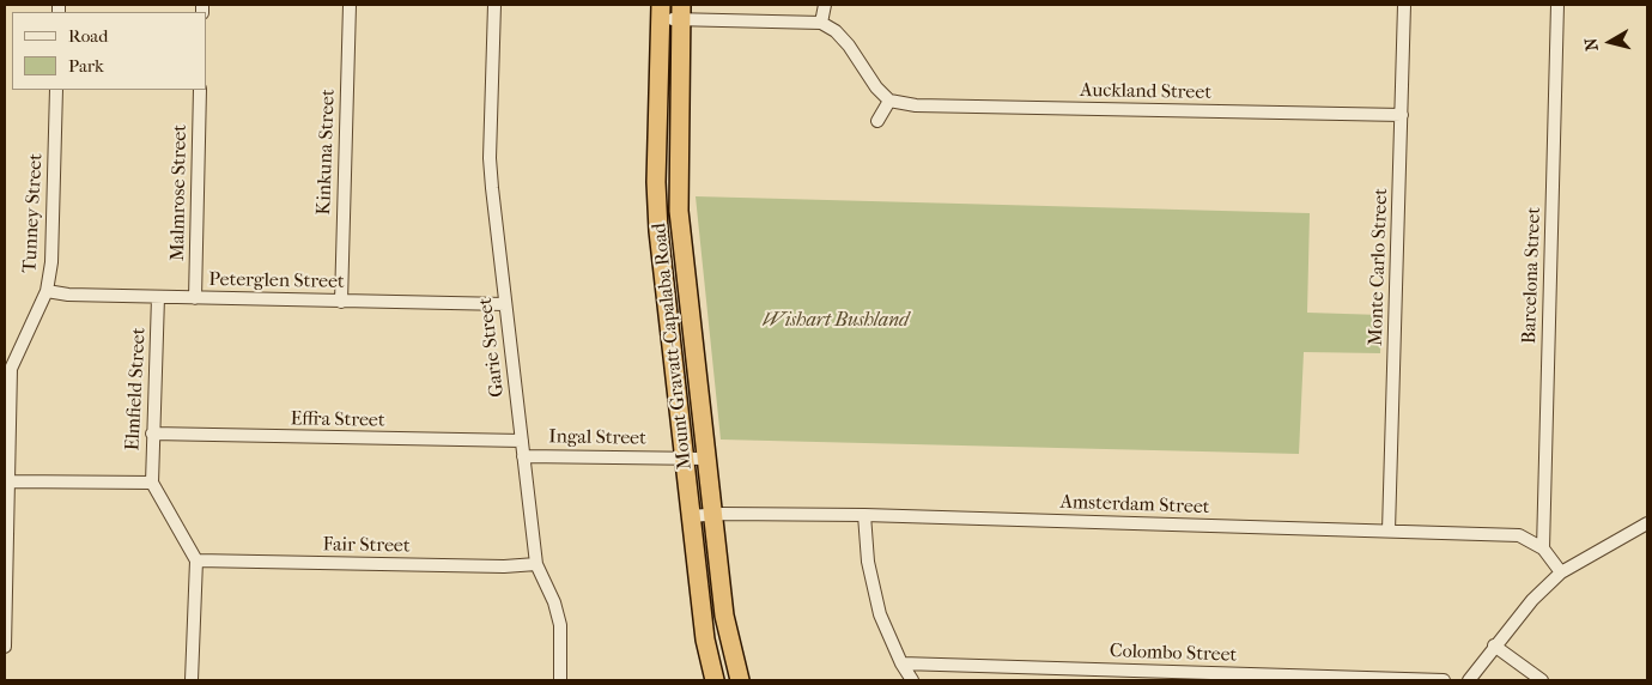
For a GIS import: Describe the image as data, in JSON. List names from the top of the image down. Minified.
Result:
{"streets":{"highway":["Mount Gravatt-Capalaba Road"],"street":["Auckland Street","Kinkuna Street","Malmrose Street","Tunney Street","Monte Carlo Street","Barcelona Street","Peterglen Street","Garie Street","Elmfield Street","Effra Street","Ingal Street","Amsterdam Street","Fair Street","Colombo Street"]},"crossings":[["Auckland Street","Monte Carlo Street"],["Kinkuna Street","Peterglen Street"],["Malmrose Street","Peterglen Street"],["Tunney Street","Peterglen Street"],["Monte Carlo Street","Amsterdam Street"],["Barcelona Street","Amsterdam Street"],["Peterglen Street","Garie Street"],["Peterglen Street","Elmfield Street"],["Mount Gravatt-Capalaba Road","Ingal Street"],["Mount Gravatt-Capalaba Road","Amsterdam Street"],["Garie Street","Effra Street"],["Garie Street","Ingal Street"],["Garie Street","Fair Street"],["Elmfield Street","Effra Street"],["Elmfield Street","Fair Street"]],"parks":["Wishart Bushland"],"legend":["Road","Park"],"north":"left"}
